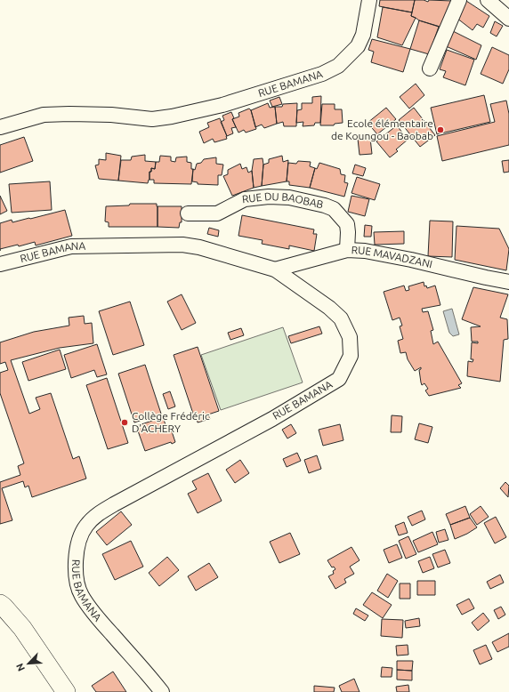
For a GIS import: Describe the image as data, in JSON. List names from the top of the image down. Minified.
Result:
{"streets":{"street":["RUE BAMANA","RUE DU BAOBAB","RUE MAVADZANI"]},"crossings":[["RUE BAMANA","RUE MAVADZANI"],["RUE DU BAOBAB","RUE MAVADZANI"]],"places":["Ecole élémentaire de Koungou - Baobab","Collège Frédéric D'ACHERY"],"north":"bottom left"}
